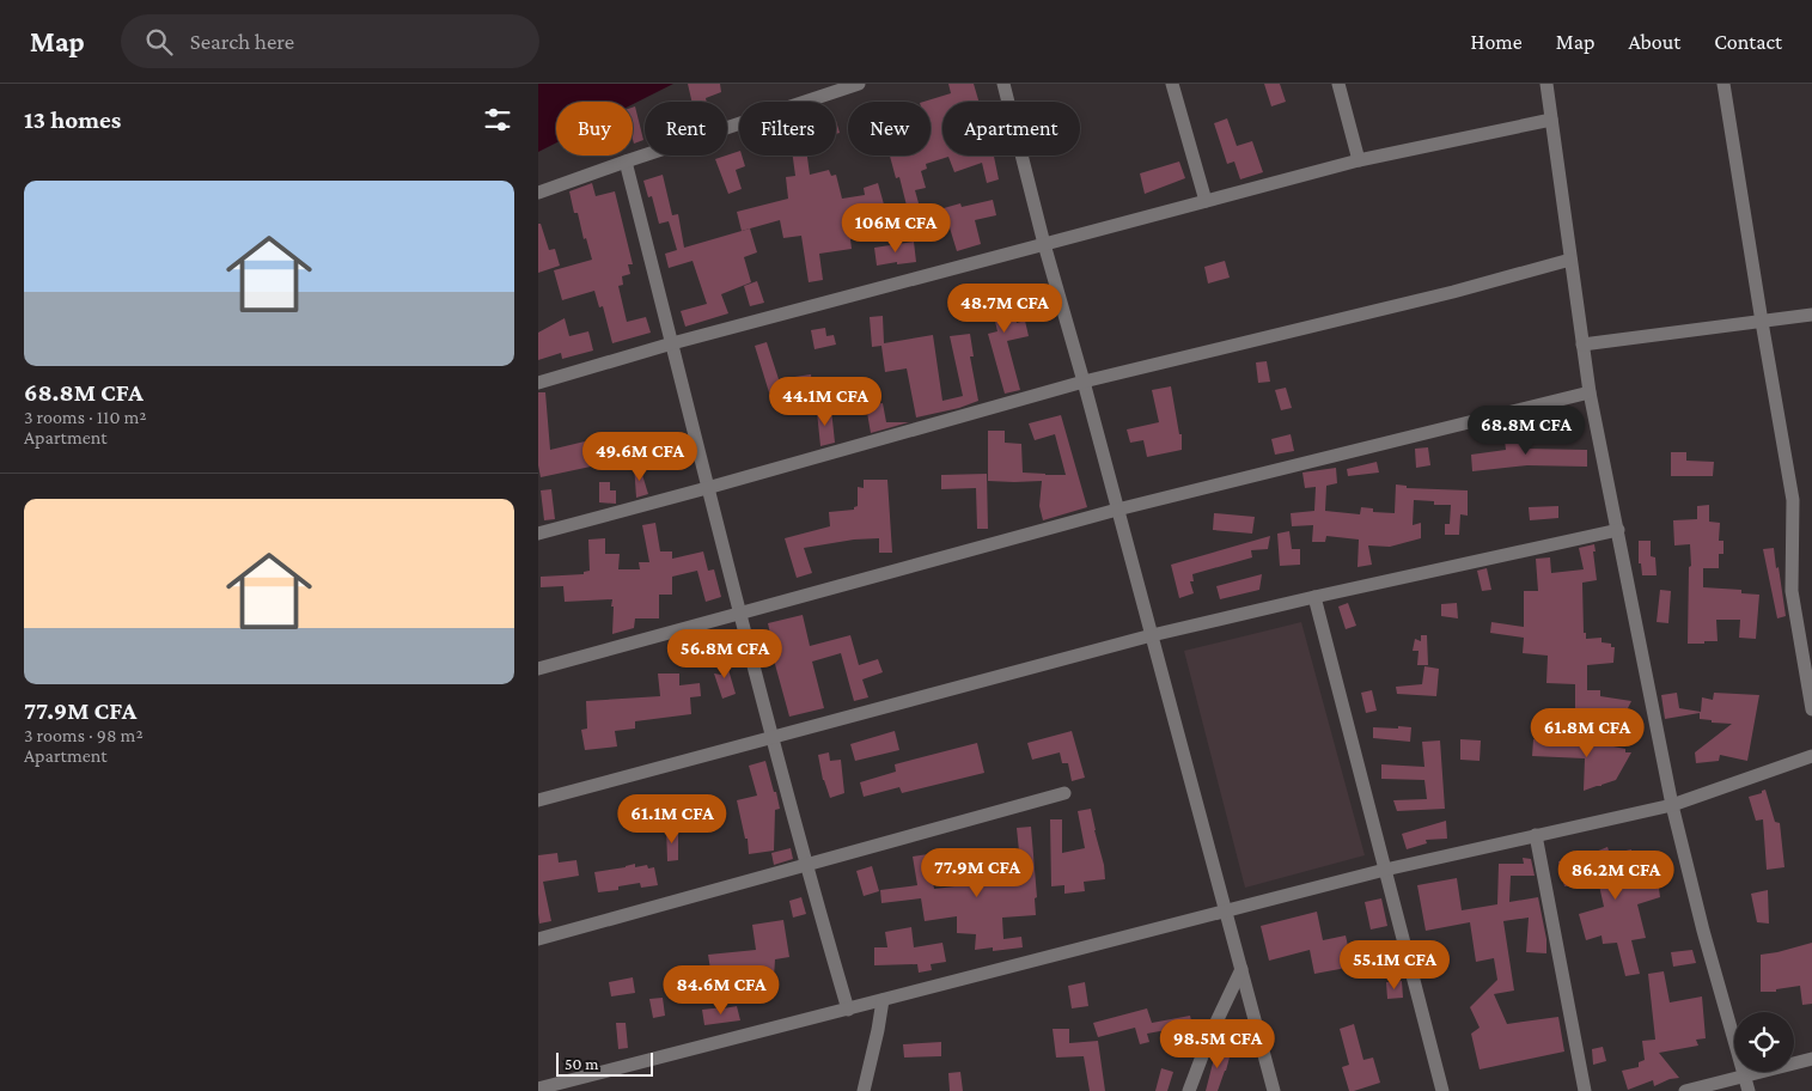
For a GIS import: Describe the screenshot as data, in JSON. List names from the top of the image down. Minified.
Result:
{"scale_bar":"50 m","page":{"header":"Map","search":"Search here","nav":["Home","Map","About","Contact"],"heading":"13 homes","chip":["Buy","Rent","Filters","New","Apartment"],"list":[{"name":"68.8M CFA","note":"3 rooms · 110 m² · Apartment"},{"name":"77.9M CFA","note":"3 rooms · 98 m² · Apartment"}],"price":["106M CFA","48.7M CFA","44.1M CFA","68.8M CFA","49.6M CFA","56.8M CFA","61.8M CFA","61.1M CFA","77.9M CFA","86.2M CFA","55.1M CFA","84.6M CFA","98.5M CFA"],"scale":"50 m"}}
